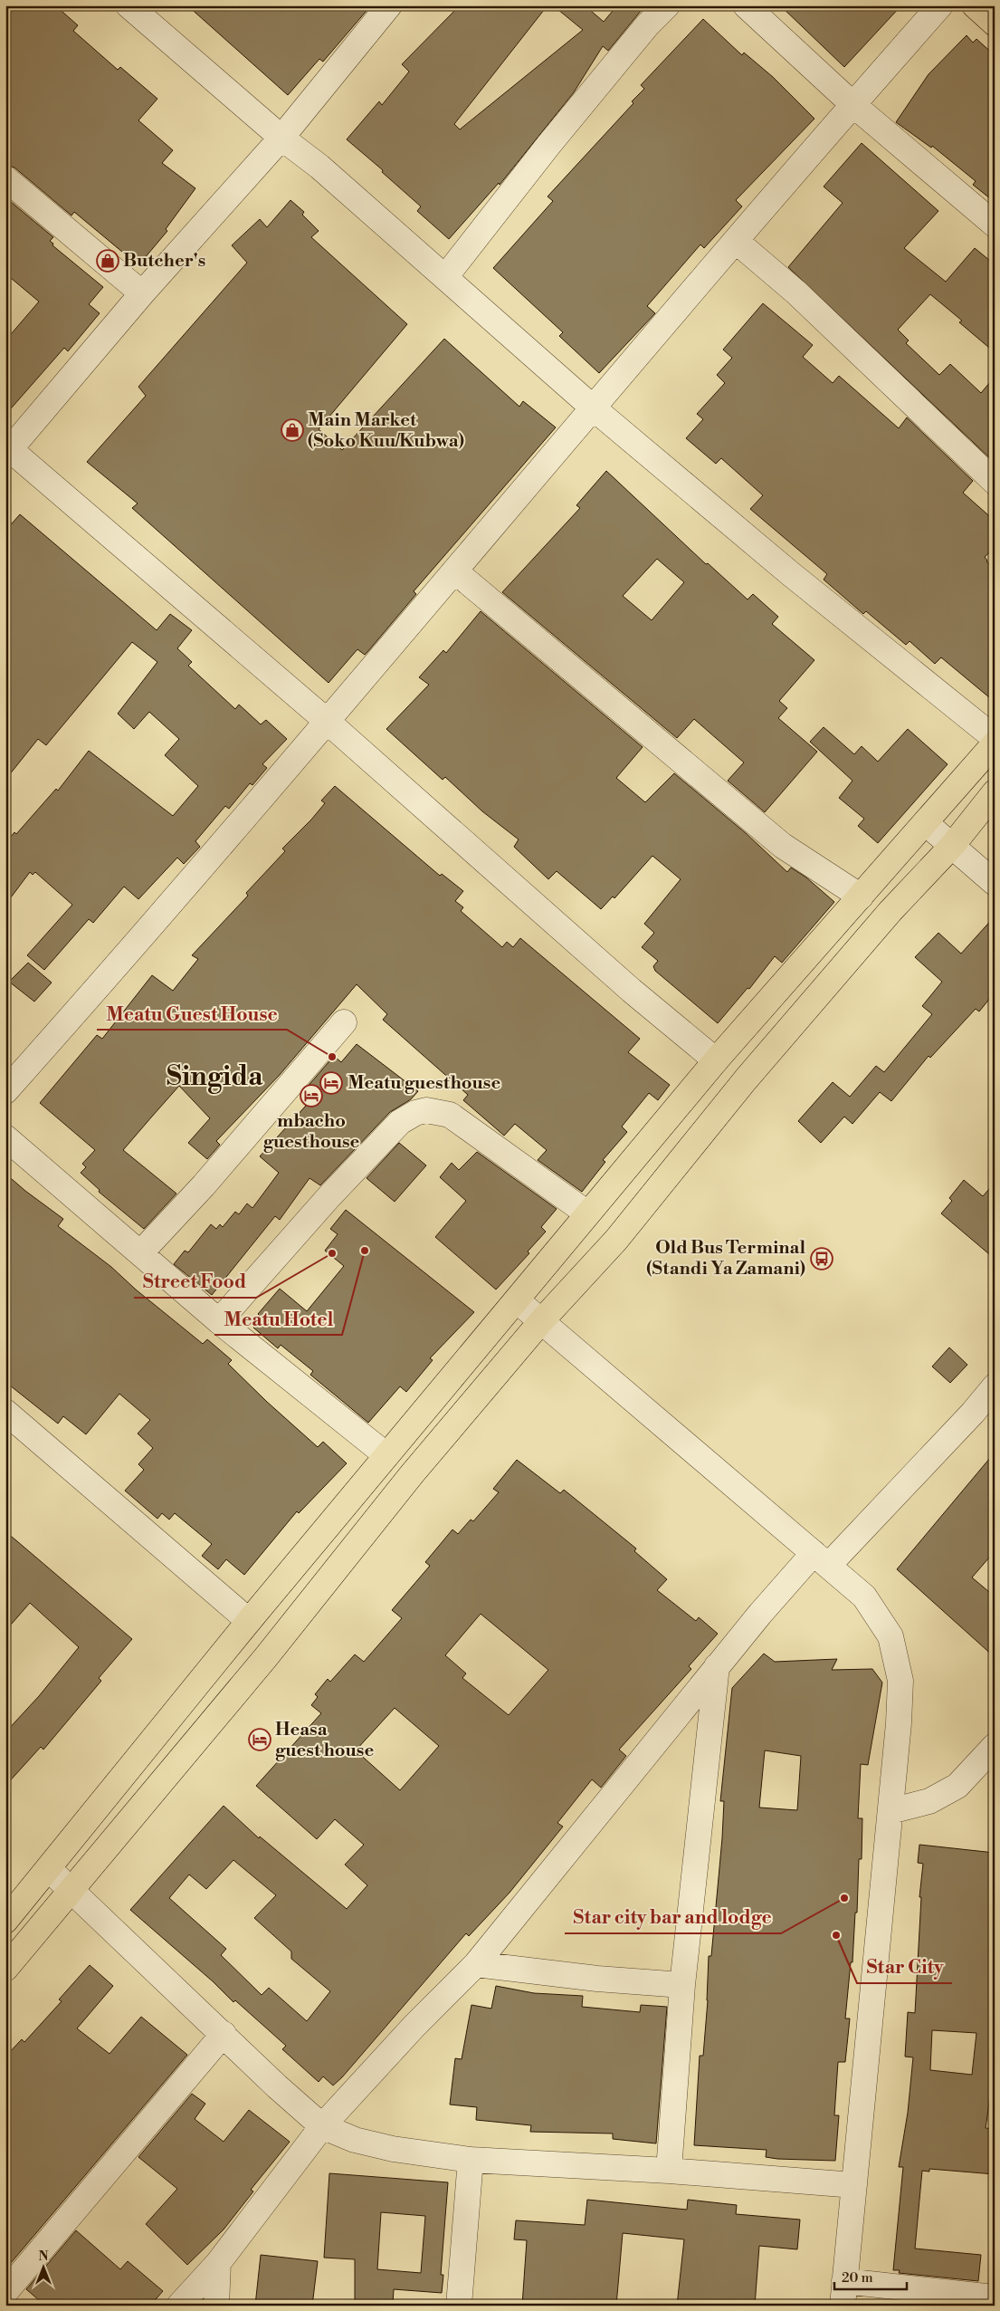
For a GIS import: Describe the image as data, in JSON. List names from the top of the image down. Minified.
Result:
{"districts":["Singida"],"places":{"shop":["Butcher's","Main Market (Soko Kuu/Kubwa)"],"other":["Meatu Guest House","Meatu Hotel","Street Food","Star city bar and lodge","Star City"],"hotel":["Meatu guesthouse","mbacho guesthouse","Heasa guest house"],"bus stop":["Old Bus Terminal (Standi Ya Zamani)"]},"scale_bar":"20 m","north":"top"}
